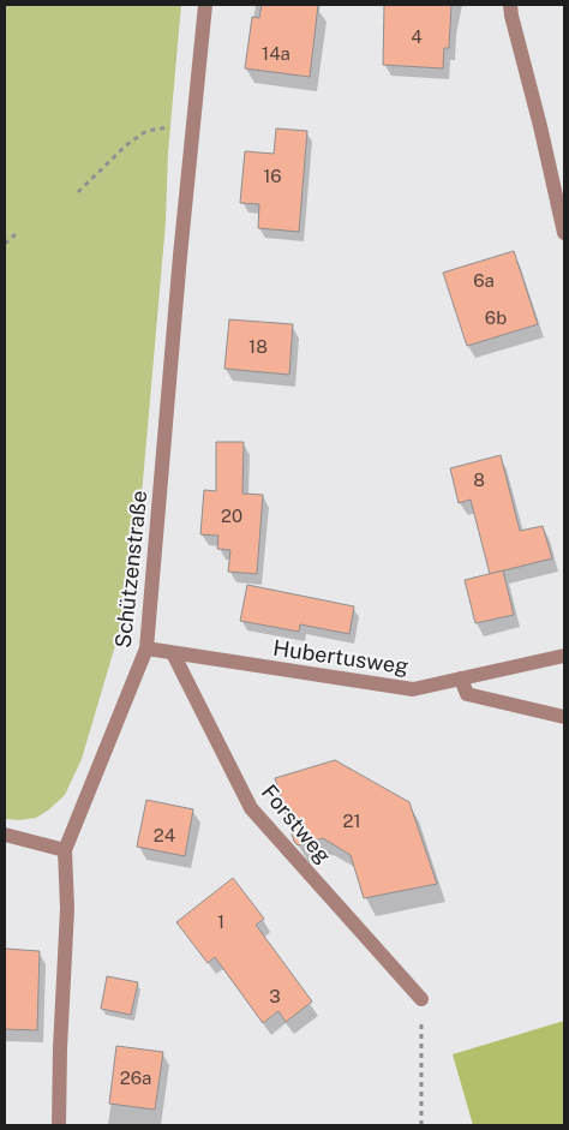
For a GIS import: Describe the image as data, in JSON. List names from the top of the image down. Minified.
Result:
{"streets":{"street":["Schützenstraße","Hubertusweg","Forstweg"]},"crossings":[["Schützenstraße","Hubertusweg"],["Hubertusweg","Forstweg"]],"house_numbers":["4","14a","16","6a","6b","18","8","20","21","24","1","3","26a"]}
